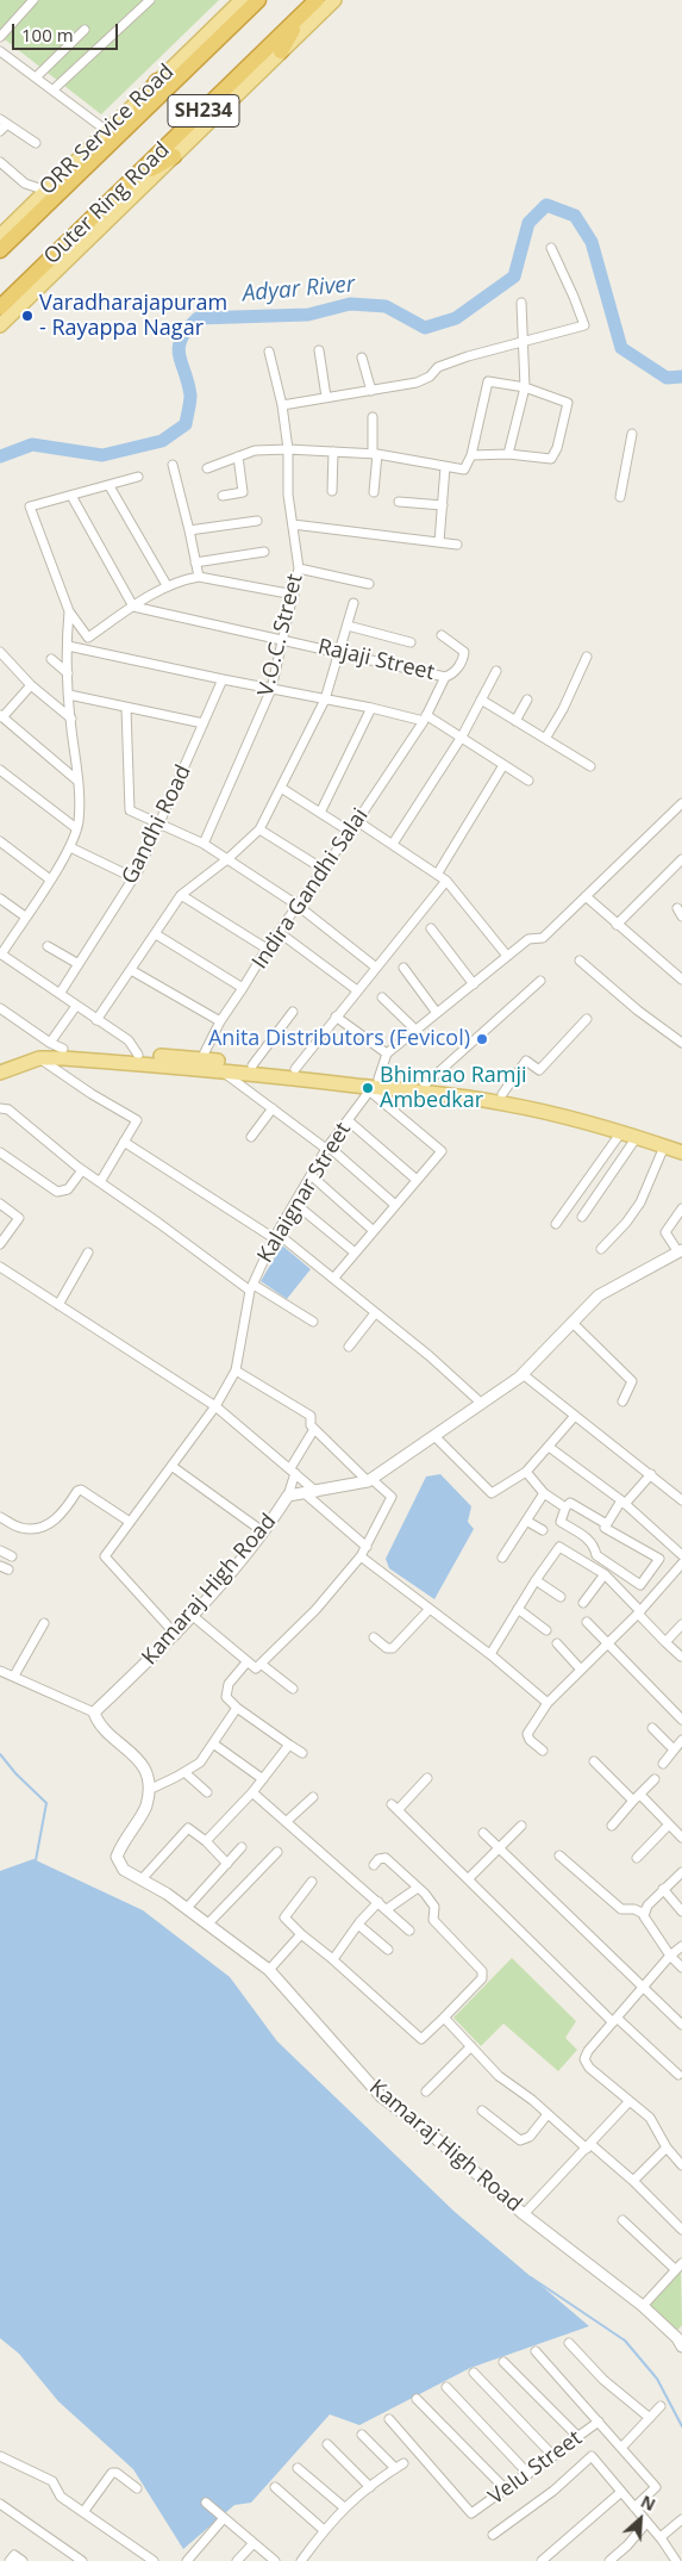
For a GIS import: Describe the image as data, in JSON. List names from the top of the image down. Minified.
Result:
{"streets":{"highway":["SH234","Outer Ring Road"],"main road":["ORR Service Road"],"street":["V.O.C. Street","Rajaji Street","Gandhi Road","Indira Gandhi Salai","Kalaignar Street","Kamaraj High Road","Velu Street"]},"crossings":[["ORR Service Road","Outer Ring Road"],["V.O.C. Street","Rajaji Street"],["Rajaji Street","Indira Gandhi Salai"],["Kalaignar Street","Kamaraj High Road"]],"water":["Adyar River"],"places":["Varadharajapuram - Rayappa Nagar","Anita Distributors (Fevicol)","Bhimrao Ramji Ambedkar"],"scale_bar":"100 m","north":"top right"}
